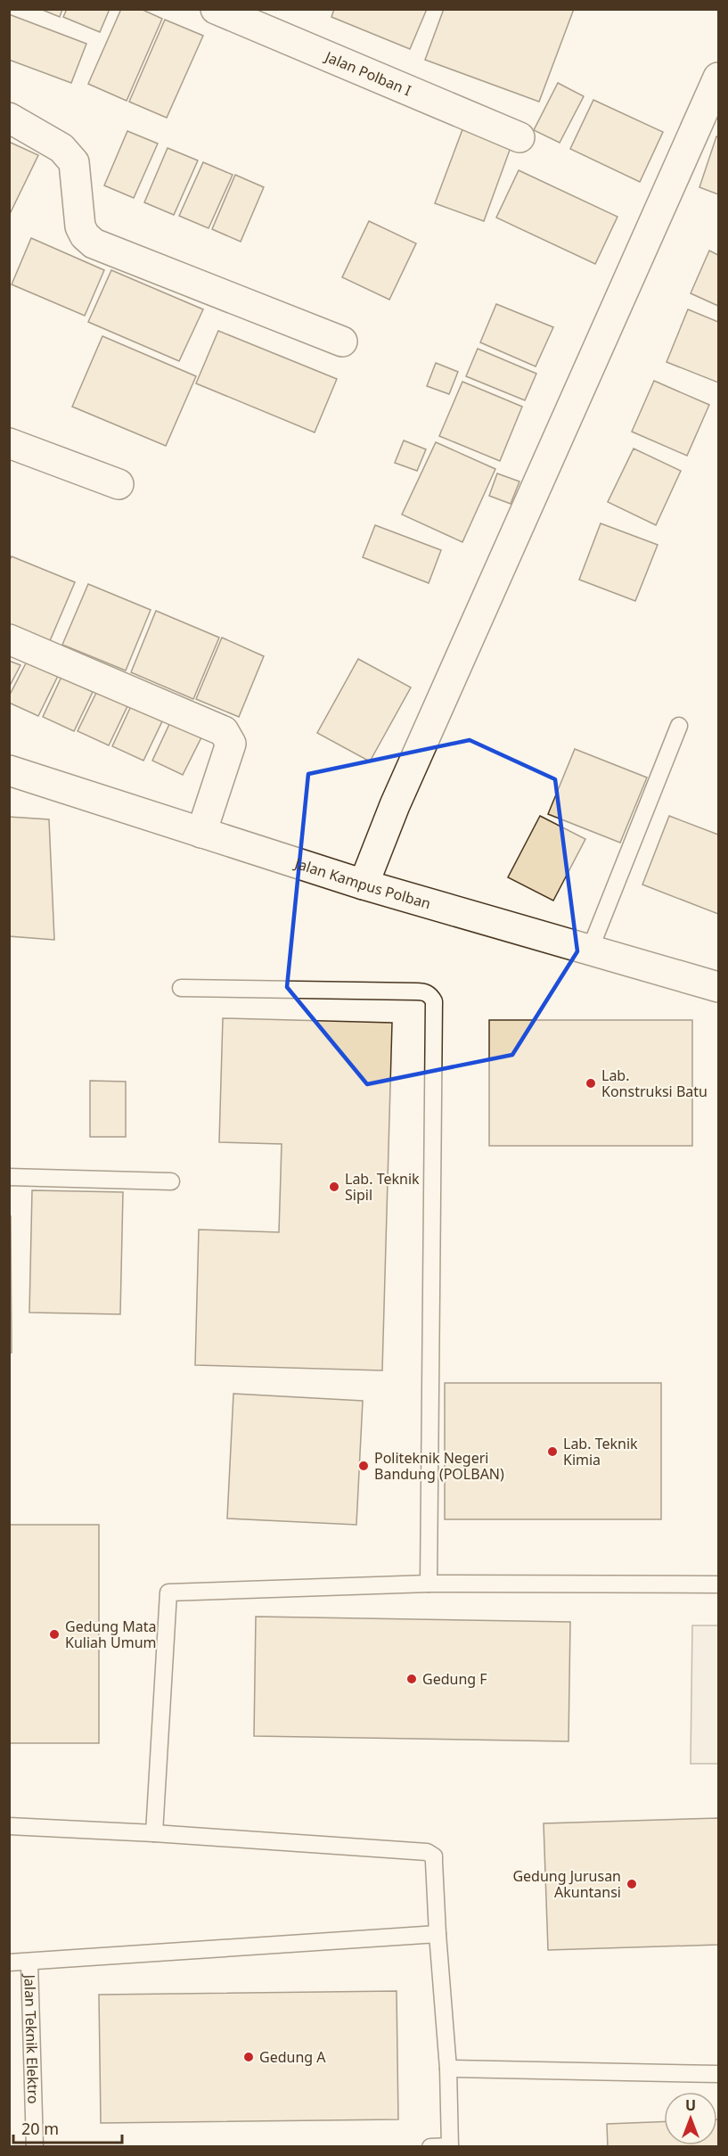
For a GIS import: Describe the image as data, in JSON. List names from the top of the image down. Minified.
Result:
{"streets":{"street":["Jalan Polban I","Jalan Kampus Polban"],"lane":["Jalan Teknik Elektro"]},"places":["Lab. Konstruksi Batu","Lab. Teknik Sipil","Lab. Teknik Kimia","Politeknik Negeri Bandung (POLBAN)","Gedung Mata Kuliah Umum","Gedung F","Gedung Jurusan Akuntansi","Gedung A"],"scale_bar":"20 m","north":"top"}
